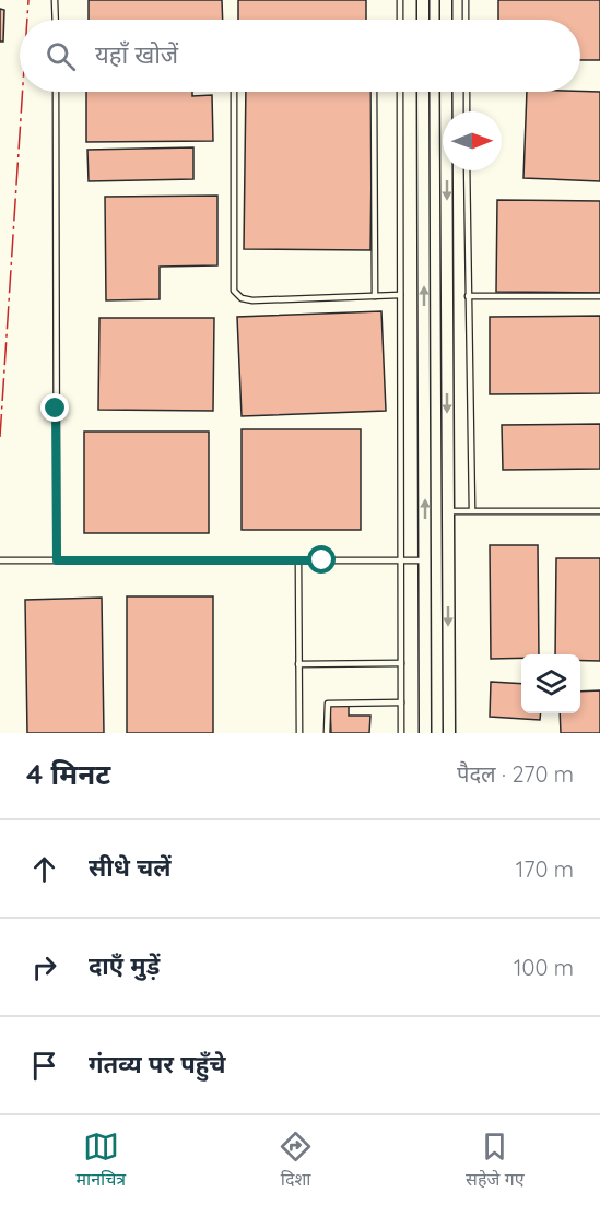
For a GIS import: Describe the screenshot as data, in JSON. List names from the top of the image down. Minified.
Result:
{"north":"right","page":{"search":"यहाँ खोजें","heading":["4 मिनट","पैदल · 270 m"],"list":[["सीधे चलें","170 m"],["दाएँ मुड़ें","100 m"],"गंतव्य पर पहुँचे"],"nav":["मानचित्र","दिशा","सहेजे गए"]}}
